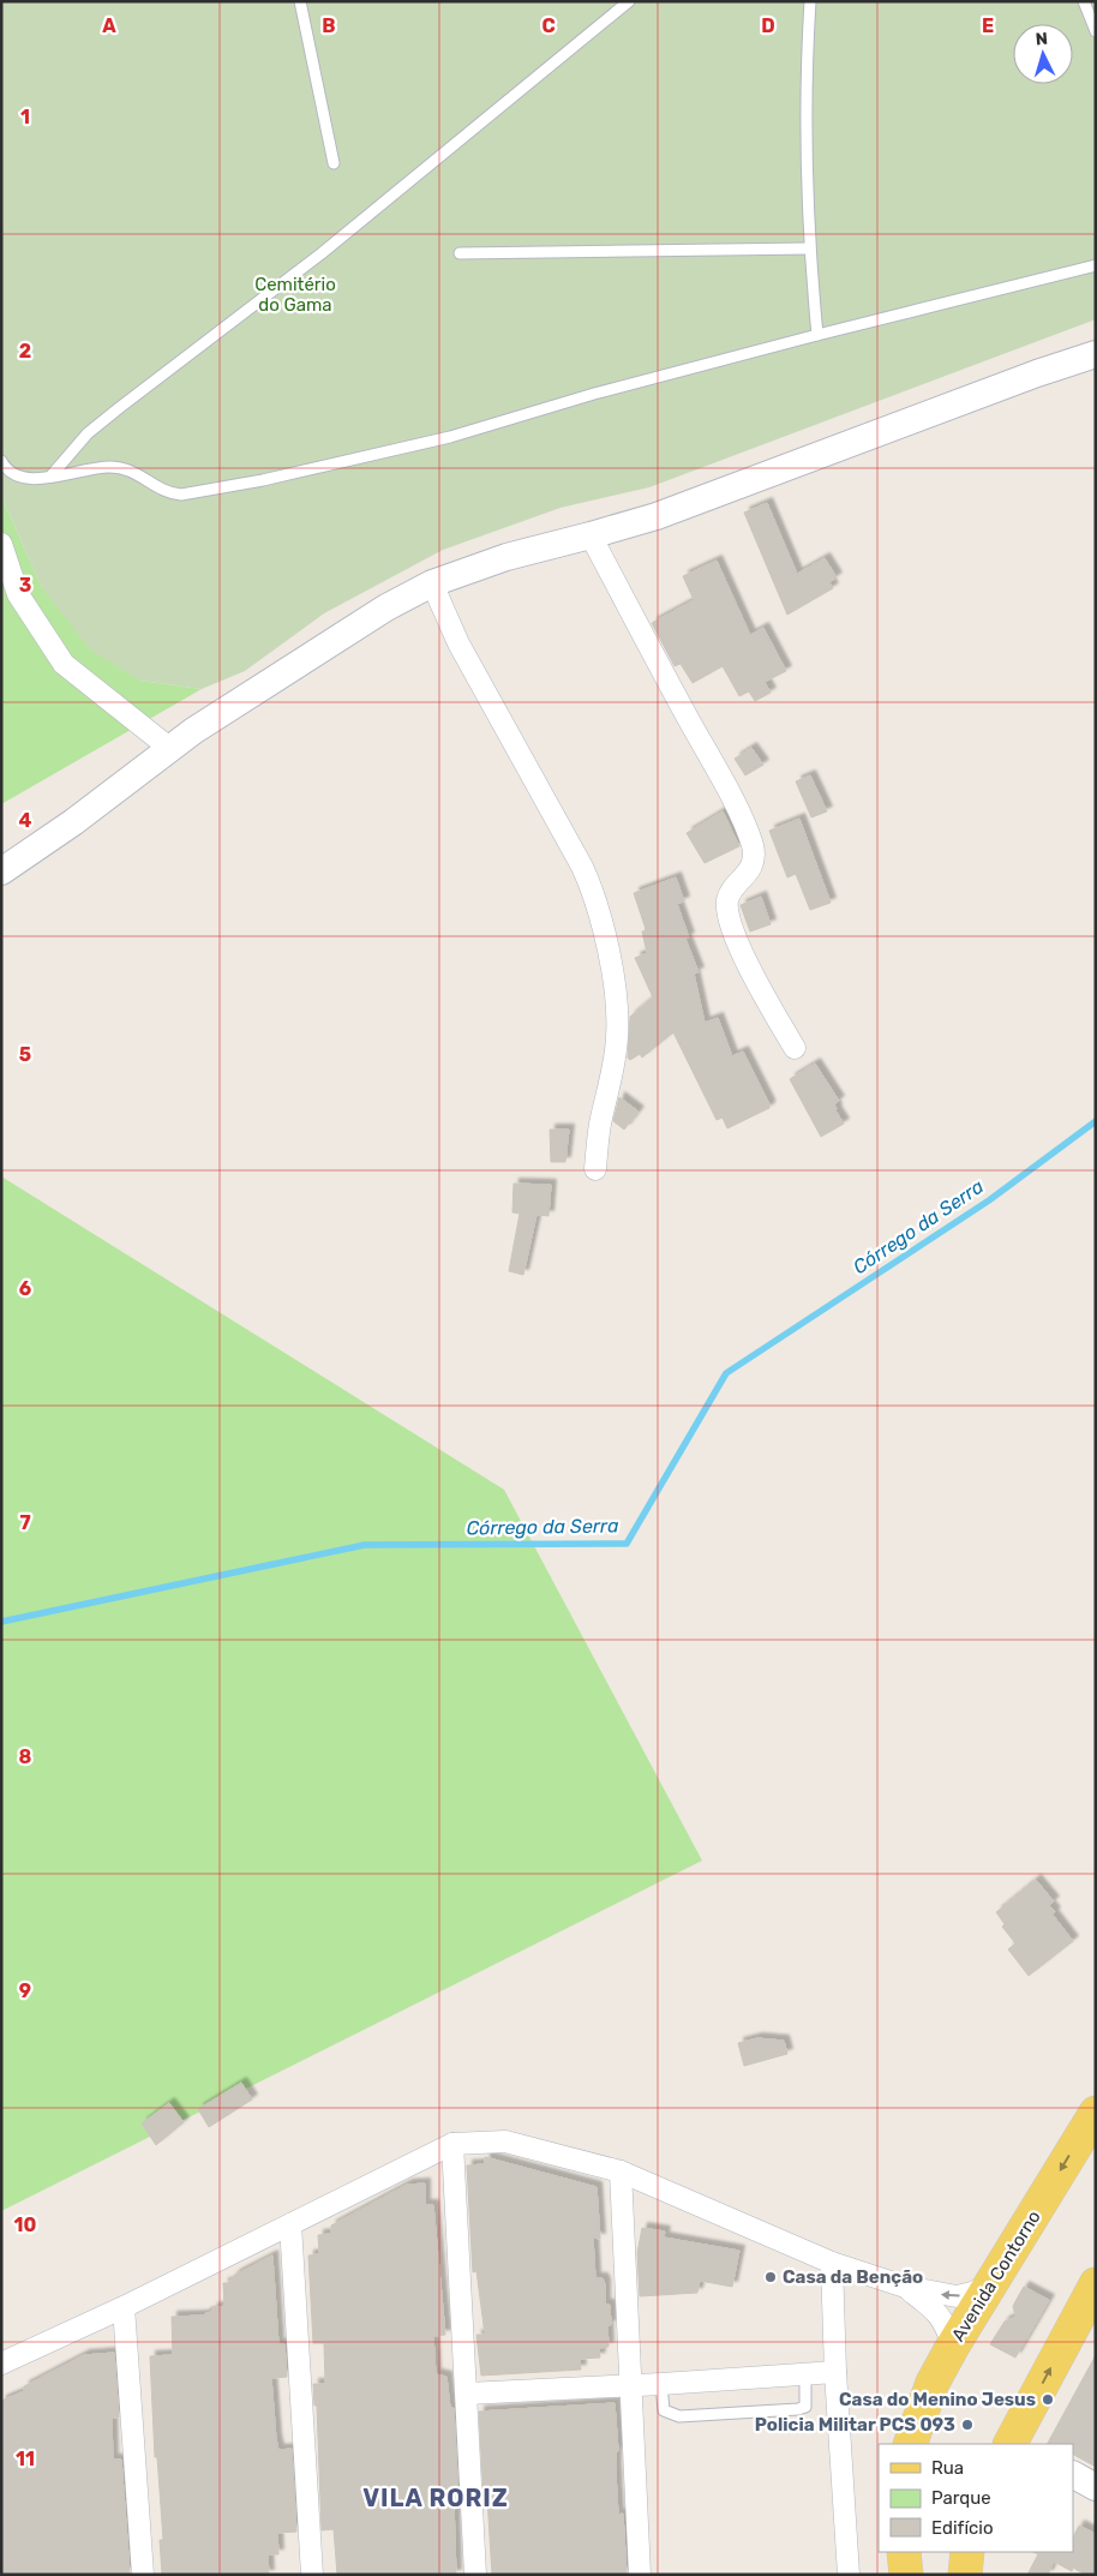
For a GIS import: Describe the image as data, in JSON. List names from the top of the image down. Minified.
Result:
{"streets":{"main road":["Avenida Contorno"]},"one_way":["Avenida Contorno"],"districts":["VILA RORIZ"],"water":["Córrego da Serra"],"parks":["Cemitério do Gama"],"places":["Casa da Benção","Casa do Menino Jesus","Policia Militar PCS 093"],"legend":["Rua","Parque","Edifício"],"north":"top","grid":{"columns":["A","B","C","D","E"],"rows":["1","2","3","4","5","6","7","8","9","10","11"]}}
